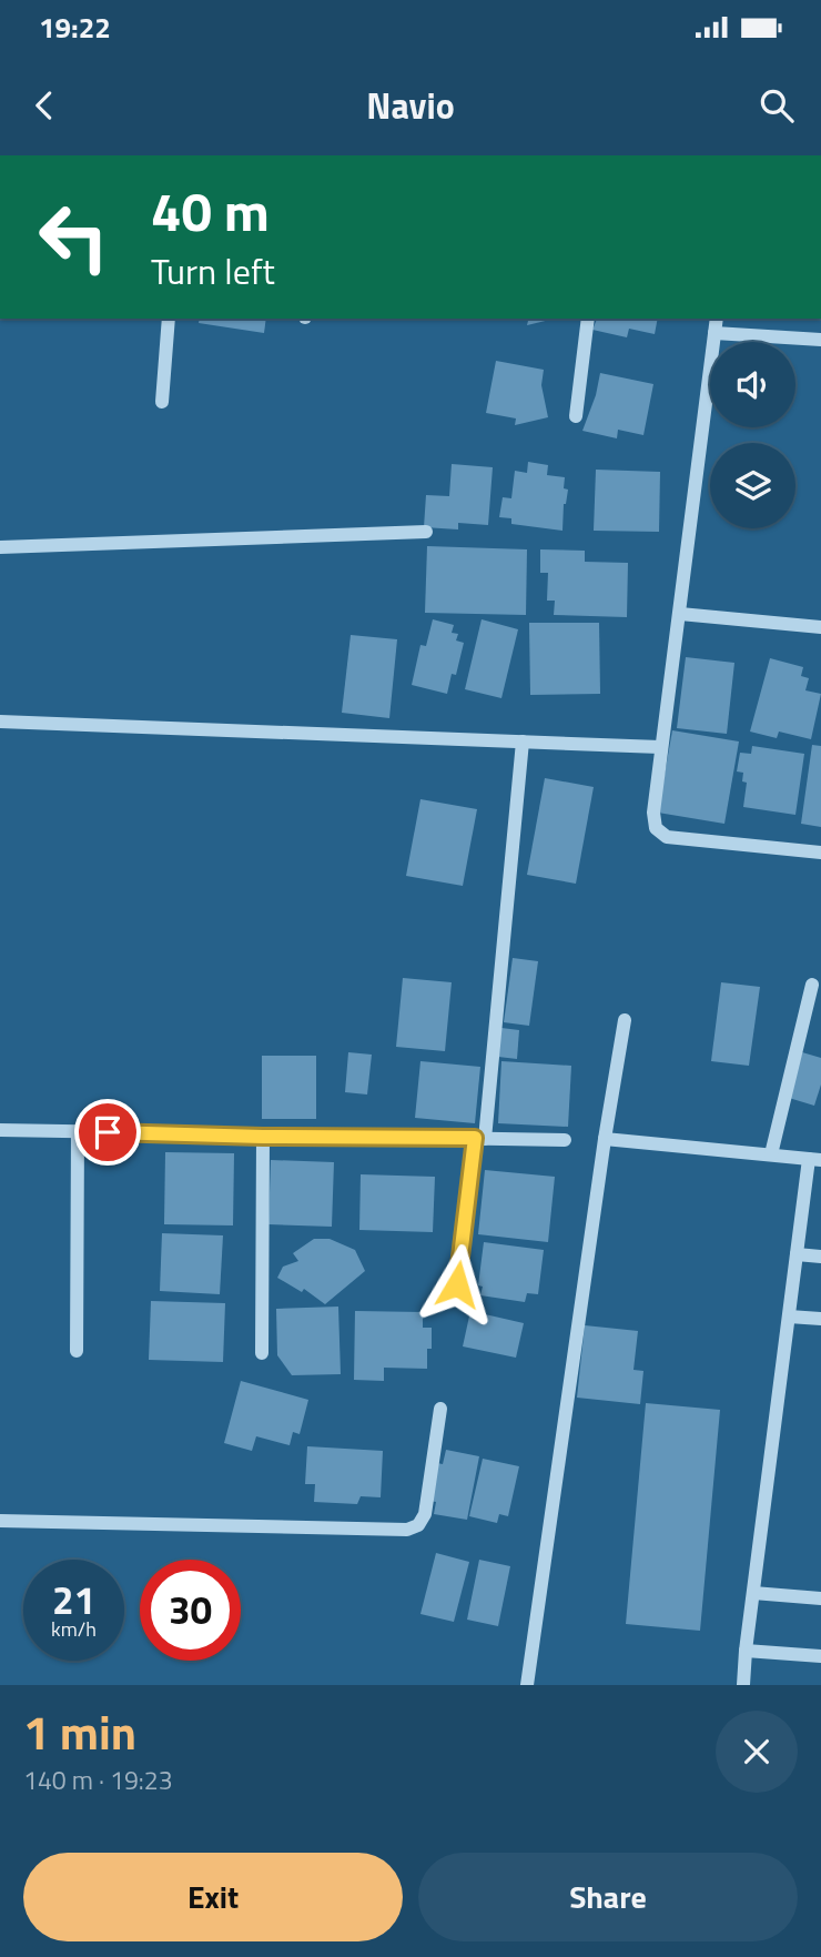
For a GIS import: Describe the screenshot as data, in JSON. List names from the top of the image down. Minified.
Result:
{"page":{"status":"19:22","header":"Navio","turn":["40 m","Turn left"],"speed":"21 km/h","limit":"30","heading":["1 min","140 m · 19:23"],"buttons":["Exit","Share"]}}
